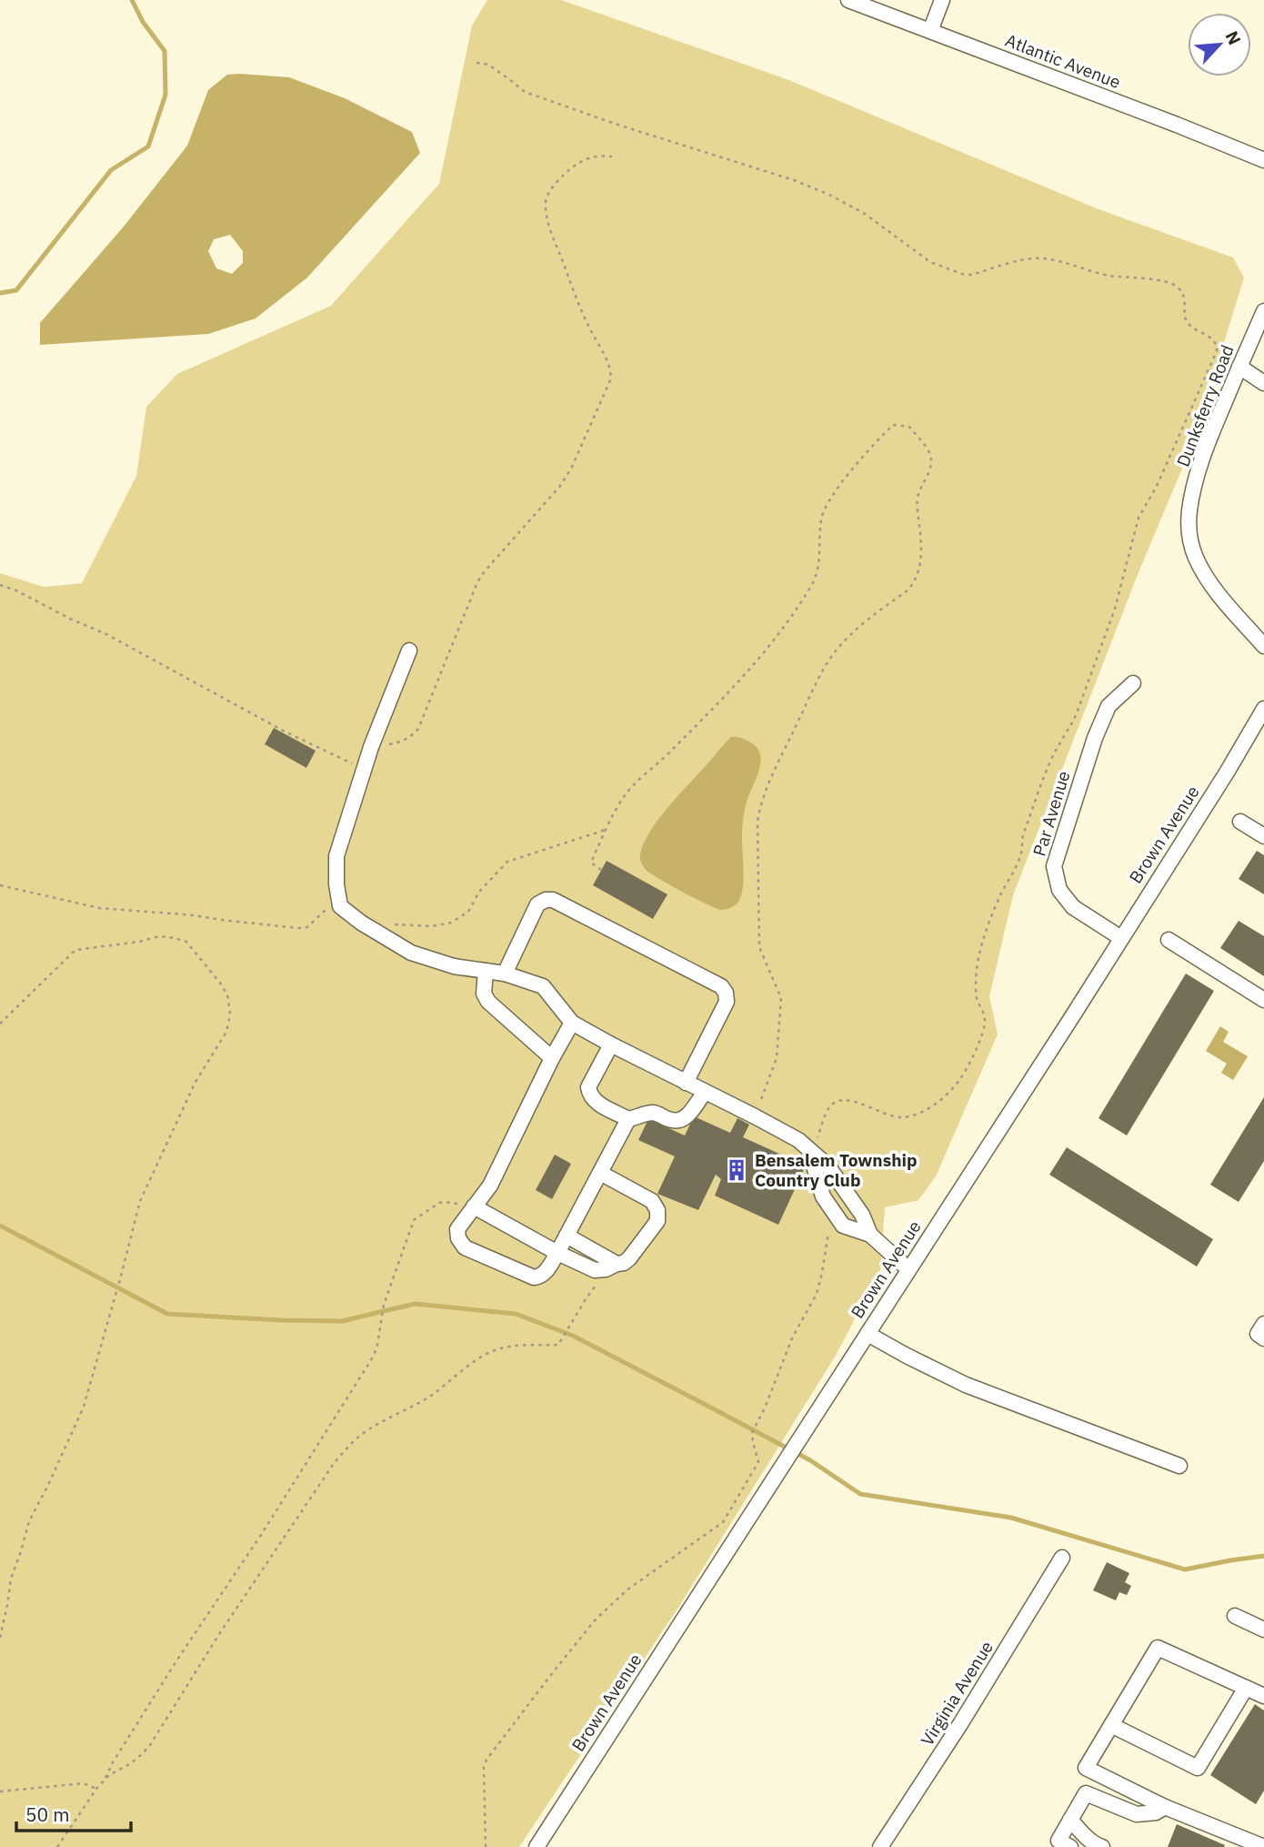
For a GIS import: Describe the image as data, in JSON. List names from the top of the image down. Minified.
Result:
{"streets":{"street":["Atlantic Avenue","Dunksferry Road","Par Avenue","Brown Avenue","Virginia Avenue"]},"crossings":[["Par Avenue","Brown Avenue"]],"places":{"building":["Bensalem Township Country Club"]},"scale_bar":"50 m","north":"top right"}
